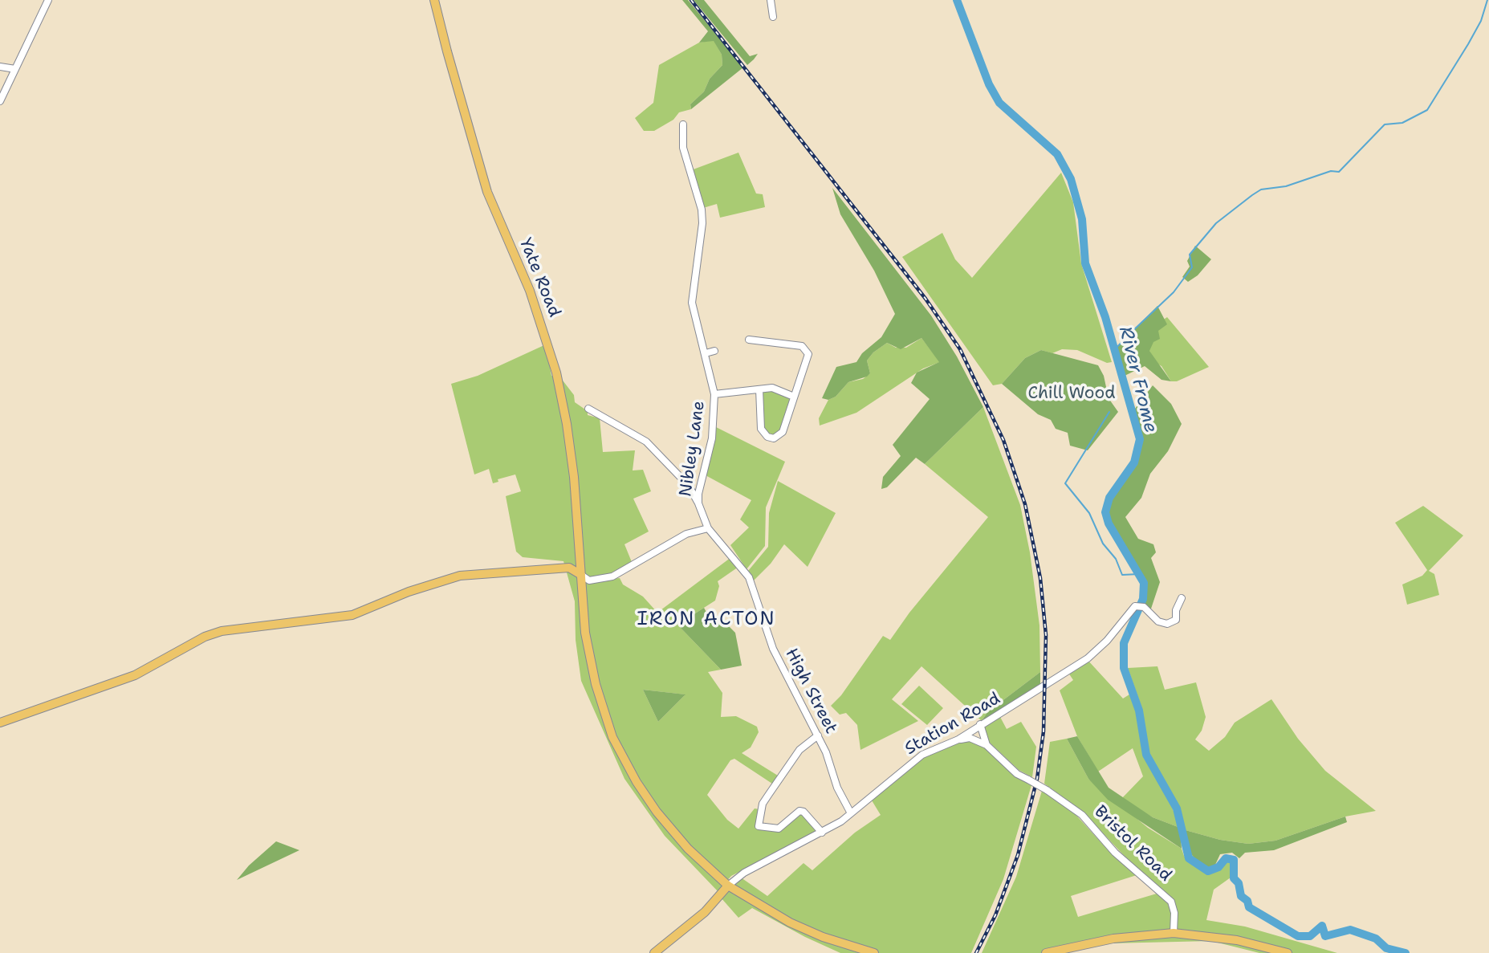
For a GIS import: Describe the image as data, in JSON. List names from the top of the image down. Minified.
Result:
{"streets":{"main road":["Yate Road"],"street":["Nibley Lane","High Street","Station Road","Bristol Road"]},"crossings":[["Yate Road","Station Road"],["Nibley Lane","High Street"],["High Street","Station Road"]],"districts":["IRON ACTON"],"water":["River Frome"],"parks":["Chill Wood"]}
